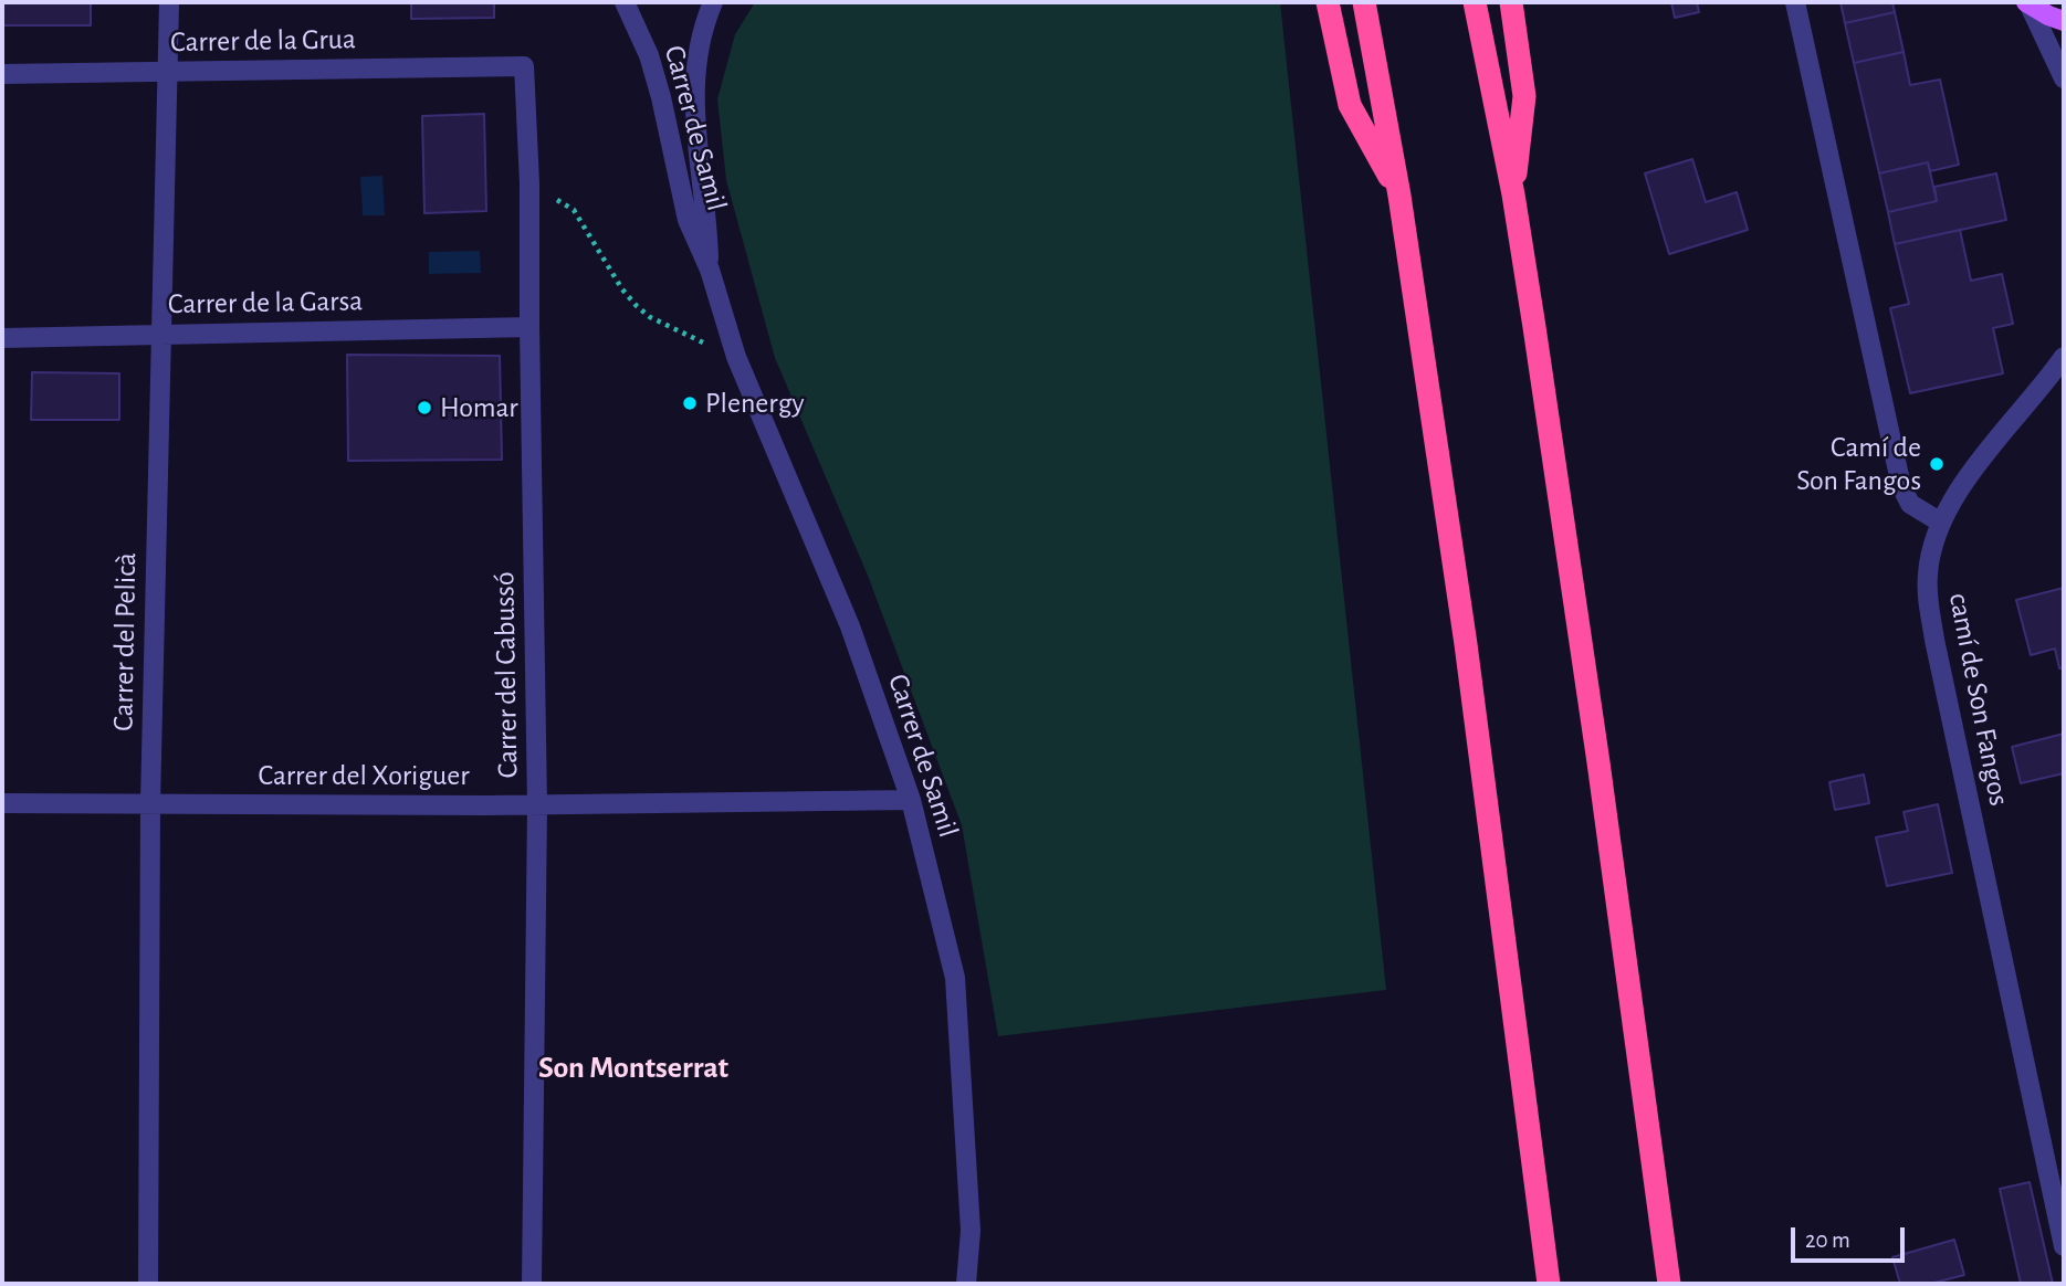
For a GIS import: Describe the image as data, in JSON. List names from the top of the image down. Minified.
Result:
{"streets":{"street":["Carrer de la Grua","Carrer de Samil","Carrer de la Garsa","Carrer del Pelicà","Carrer del Cabussó","camí de Son Fangos","Carrer del Xoriguer"]},"crossings":[["Carrer de la Grua","Carrer del Pelicà"],["Carrer de la Grua","Carrer del Cabussó"],["Carrer de Samil","Carrer del Xoriguer"],["Carrer de la Garsa","Carrer del Pelicà"],["Carrer de la Garsa","Carrer del Cabussó"],["Carrer del Pelicà","Carrer del Xoriguer"],["Carrer del Cabussó","Carrer del Xoriguer"]],"districts":["Son Montserrat"],"places":["Plenergy","Homar","Camí de Son Fangos"],"scale_bar":"20 m"}
